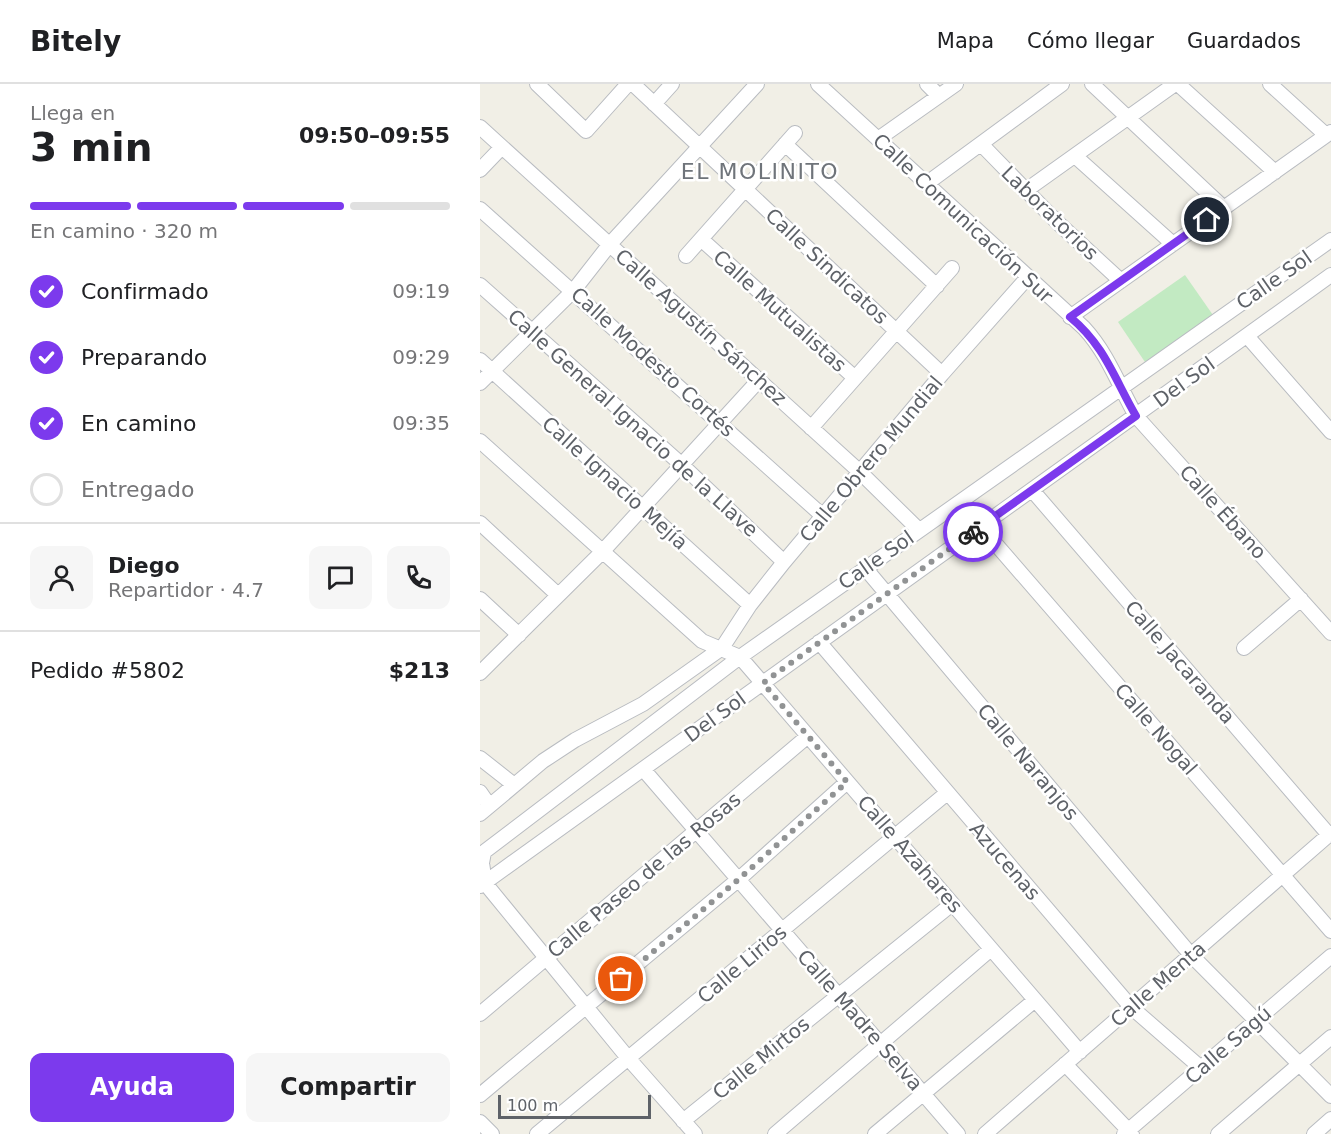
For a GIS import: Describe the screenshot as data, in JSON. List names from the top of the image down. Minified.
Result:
{"streets":{"street":["Laboratorios","Calle Comunicación Sur","Calle Sindicatos","Calle Sol","Calle Mutualistas","Calle Agustín Sánchez","Calle Modesto Cortés","Del Sol","Calle General Ignacio de la Llave","Calle Obrero Mundial","Calle Ignacio Mejía","Calle Ébano","Calle Jacaranda","Calle Nogal","Calle Naranjos","Calle Azahares","Azucenas","Calle Paseo de las Rosas","Calle Lirios","Calle Menta","Calle Madre Selva","Calle Sagú","Calle Mirtos"]},"crossings":[["Calle Comunicación Sur","Calle Sol"],["Calle Comunicación Sur","Calle Obrero Mundial"],["Calle Comunicación Sur","Calle Ébano"],["Calle Sindicatos","Calle Mutualistas"],["Calle Sindicatos","Calle Obrero Mundial"],["Calle Sol","Calle Agustín Sánchez"],["Calle Sol","Del Sol"],["Calle Sol","Calle Ébano"],["Calle Sol","Calle Naranjos"],["Calle Sol","Calle Azahares"],["Calle Mutualistas","Calle Agustín Sánchez"],["Calle Agustín Sánchez","Calle Obrero Mundial"],["Calle Modesto Cortés","Calle Obrero Mundial"],["Del Sol","Calle Ébano"],["Del Sol","Calle Jacaranda"],["Del Sol","Calle Nogal"],["Del Sol","Calle Naranjos"],["Del Sol","Calle Azahares"],["Del Sol","Azucenas"],["Del Sol","Calle Madre Selva"],["Calle General Ignacio de la Llave","Calle Obrero Mundial"],["Calle Obrero Mundial","Calle Ignacio Mejía"],["Calle Jacaranda","Calle Menta"],["Calle Nogal","Calle Menta"],["Calle Naranjos","Calle Menta"],["Calle Naranjos","Calle Sagú"],["Calle Azahares","Calle Paseo de las Rosas"],["Calle Azahares","Calle Lirios"],["Calle Azahares","Calle Menta"],["Calle Azahares","Calle Mirtos"],["Azucenas","Calle Lirios"],["Azucenas","Calle Menta"],["Azucenas","Calle Sagú"],["Calle Paseo de las Rosas","Calle Madre Selva"],["Calle Lirios","Calle Madre Selva"],["Calle Madre Selva","Calle Mirtos"]],"districts":["EL MOLINITO"],"scale_bar":"100 m","page":{"header":"Bitely","nav":["Mapa","Cómo llegar","Guardados"],"heading":["3 min","Llega en","09:50–09:55"],"panel":["Diego","Repartidor · 4.7","Pedido #5802","$213"],"bar":"En camino · 320 m","list":[["Confirmado","09:19"],["Preparando","09:29"],["En camino","09:35"],"Entregado"],"buttons":["Ayuda","Compartir"],"scale":"100 m"}}
